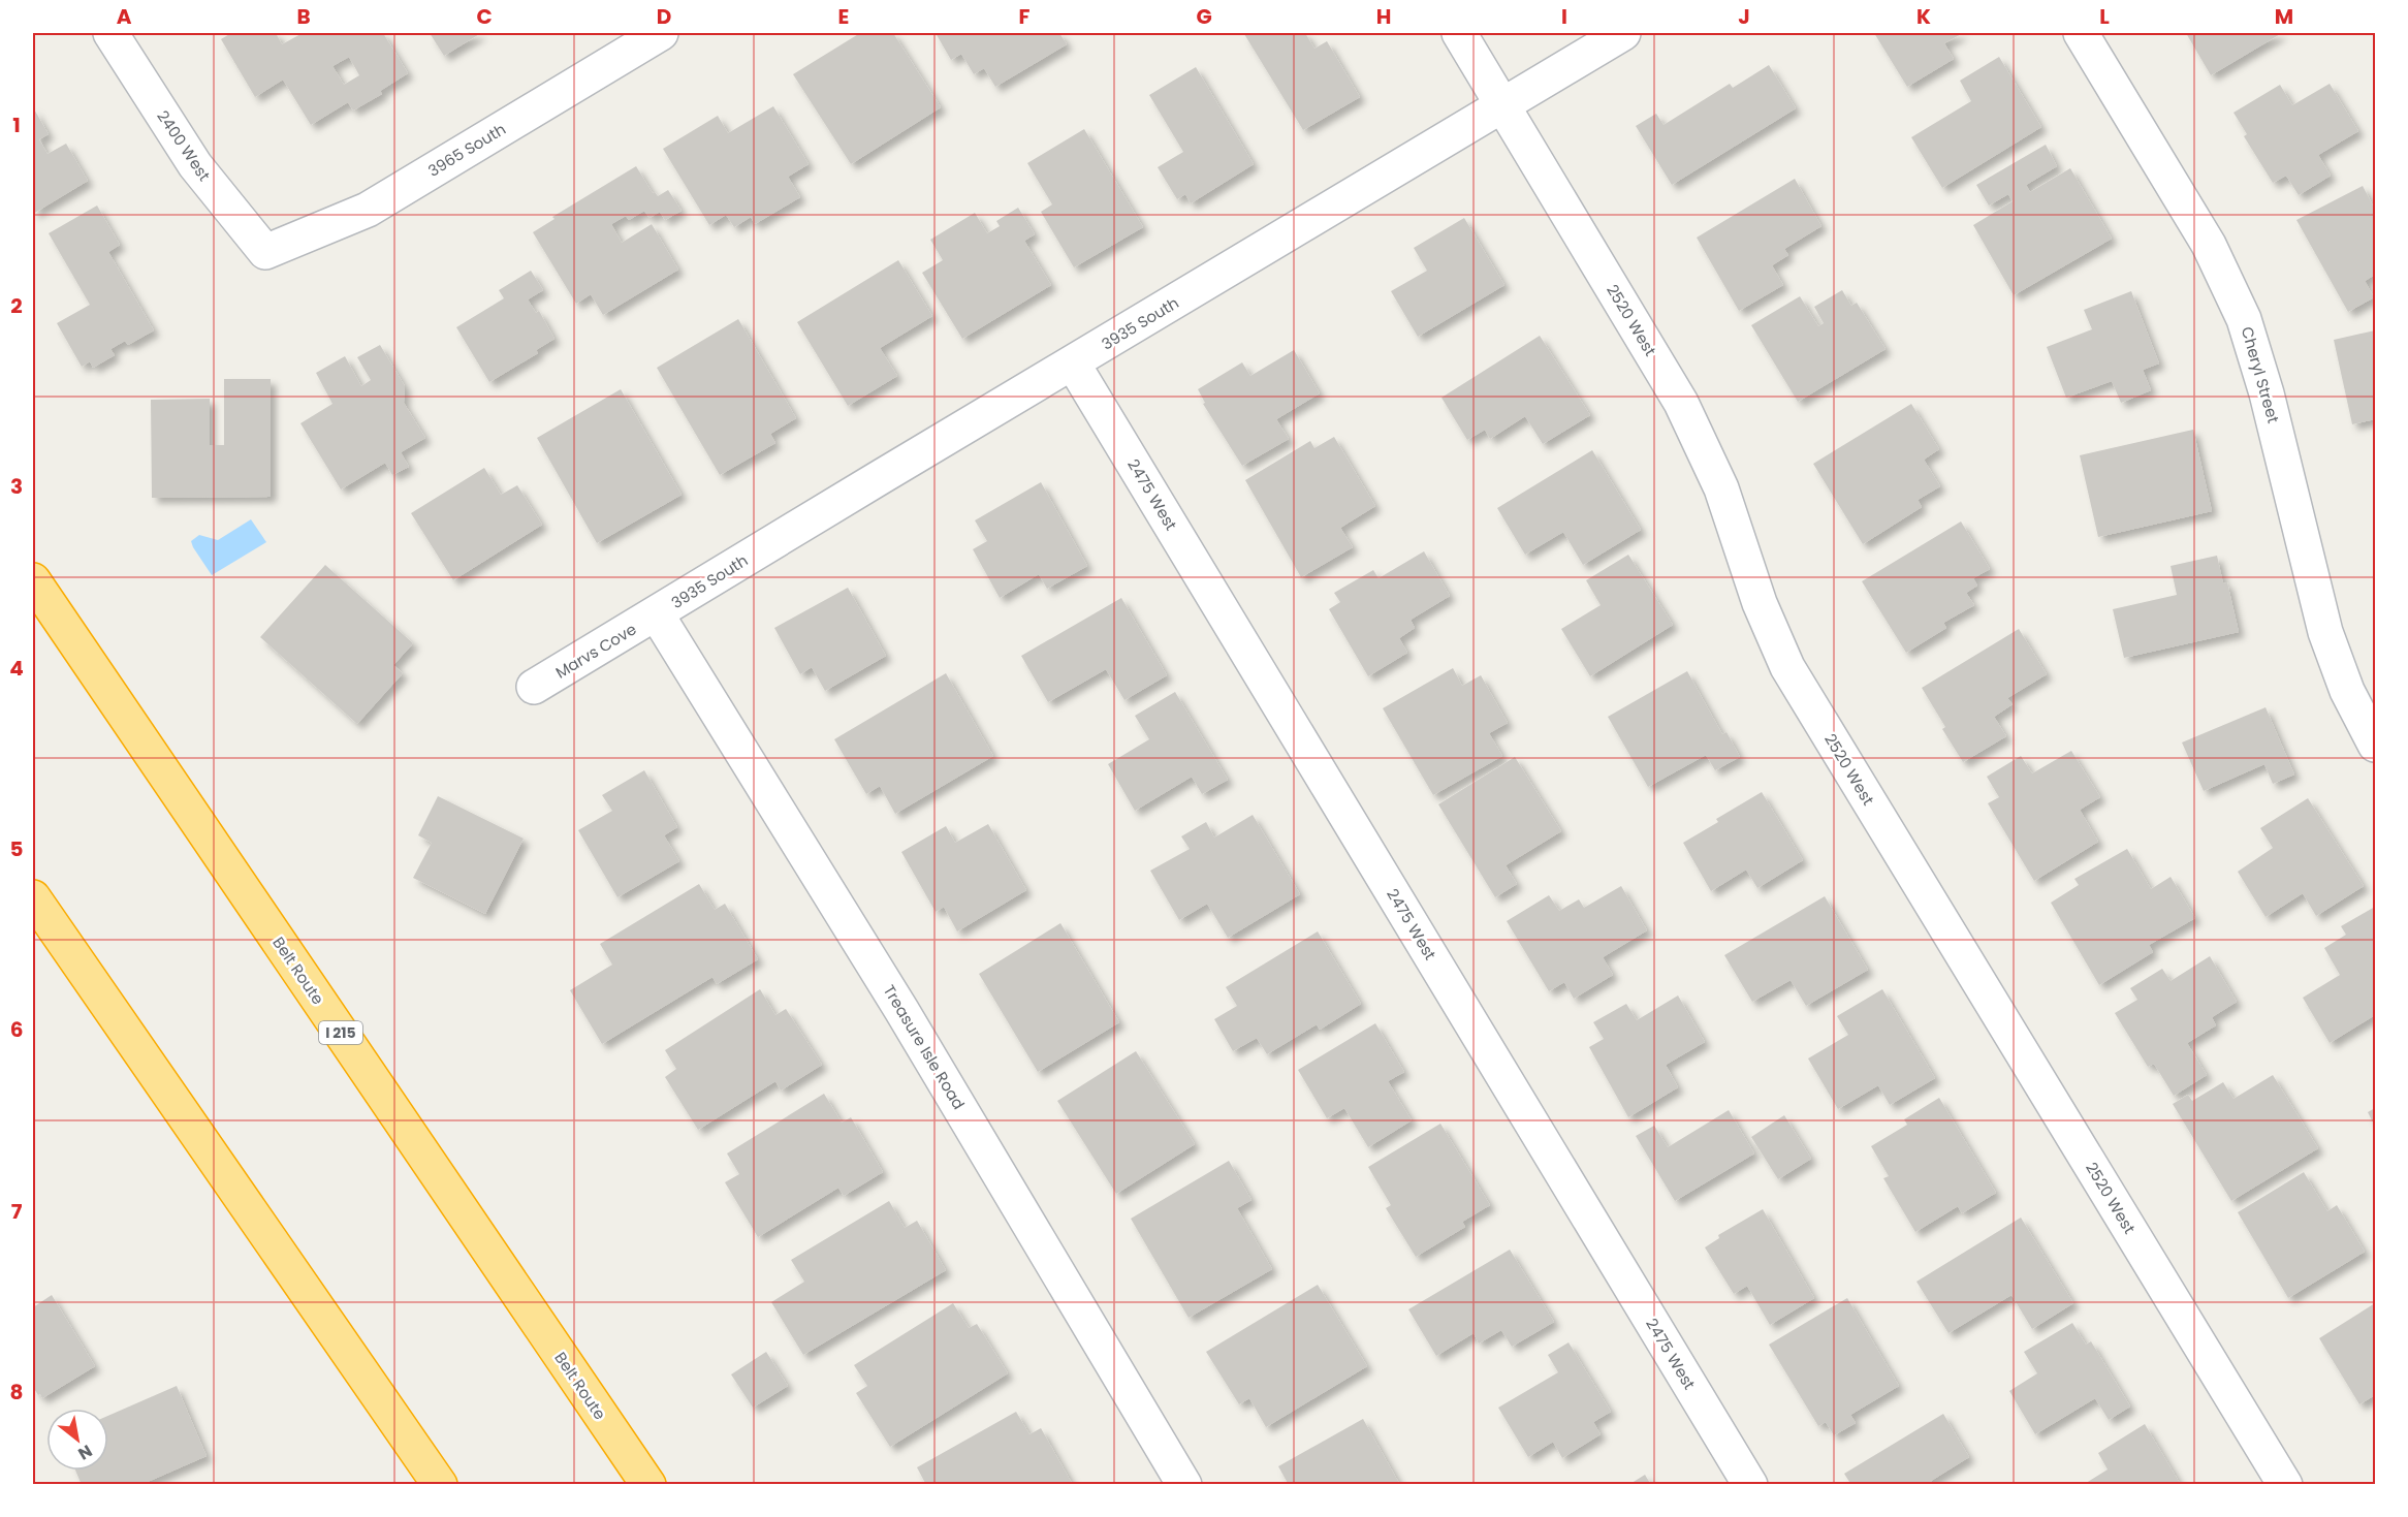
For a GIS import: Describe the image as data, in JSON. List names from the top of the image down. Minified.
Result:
{"streets":{"highway":["Belt Route","I 215"],"street":["2400 West","3965 South","2520 West","3935 South","Cheryl Street","2475 West","Marvs Cove","Treasure Isle Road"]},"crossings":[["2400 West","3965 South"],["2520 West","3935 South"],["3935 South","2475 West"],["3935 South","Marvs Cove"],["3935 South","Treasure Isle Road"],["Marvs Cove","Treasure Isle Road"]],"north":"bottom right","grid":{"columns":["A","B","C","D","E","F","G","H","I","J","K","L","M"],"rows":["1","2","3","4","5","6","7","8"]}}
